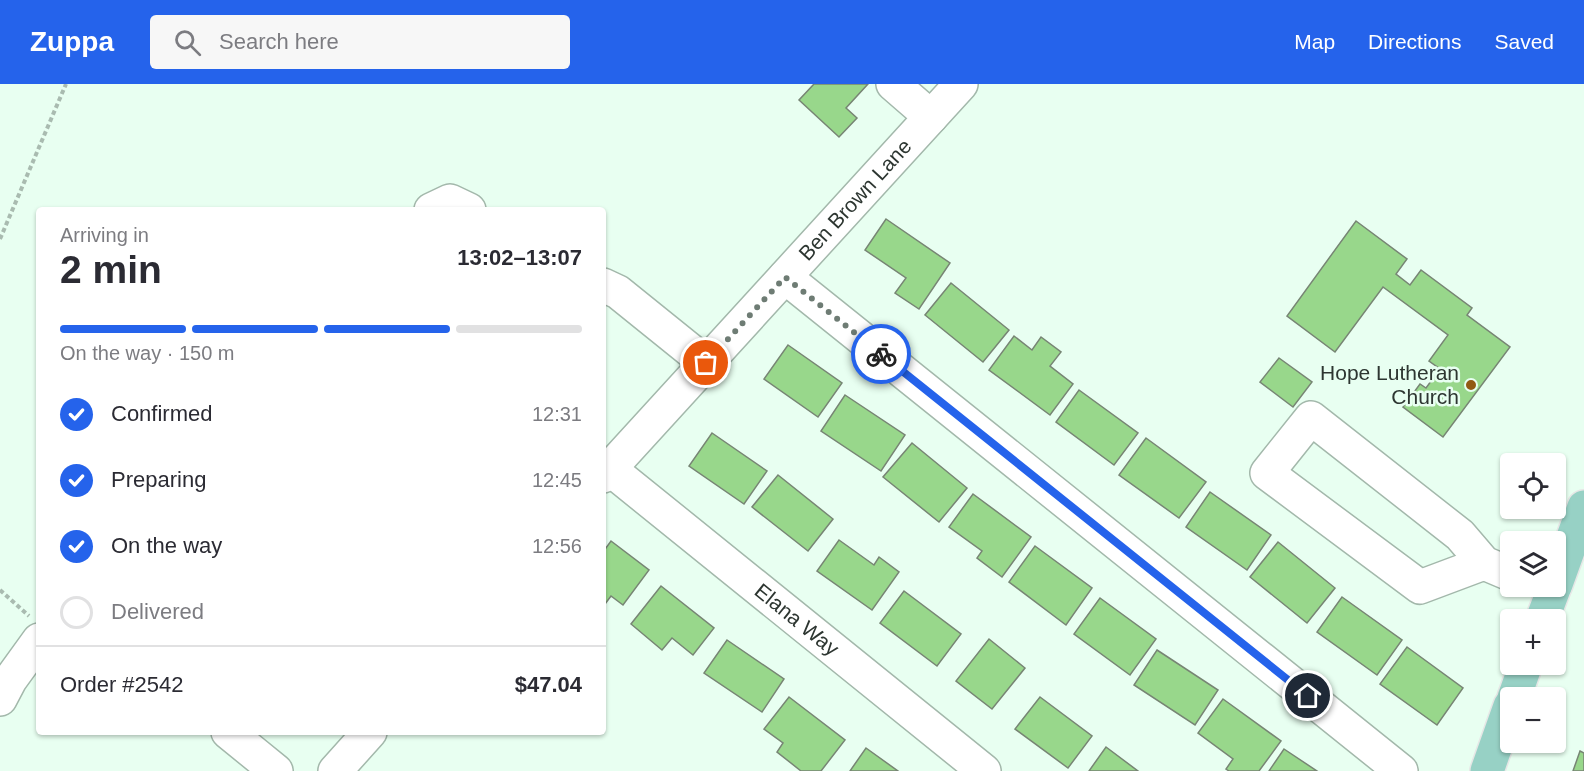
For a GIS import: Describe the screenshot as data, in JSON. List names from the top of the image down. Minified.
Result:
{"streets":{"street":["Ben Brown Lane","Elana Way"]},"crossings":[["Ben Brown Lane","Elana Way"]],"places":["Hope Lutheran Church"],"page":{"header":"Zuppa","search":"Search here","nav":["Map","Directions","Saved"],"heading":["2 min","Arriving in","13:02–13:07"],"panel":["Order #2542","$47.04"],"bar":"On the way · 150 m","list":[["Confirmed","12:31"],["Preparing","12:45"],["On the way","12:56"],"Delivered"],"map_buttons":["+","−"]}}
